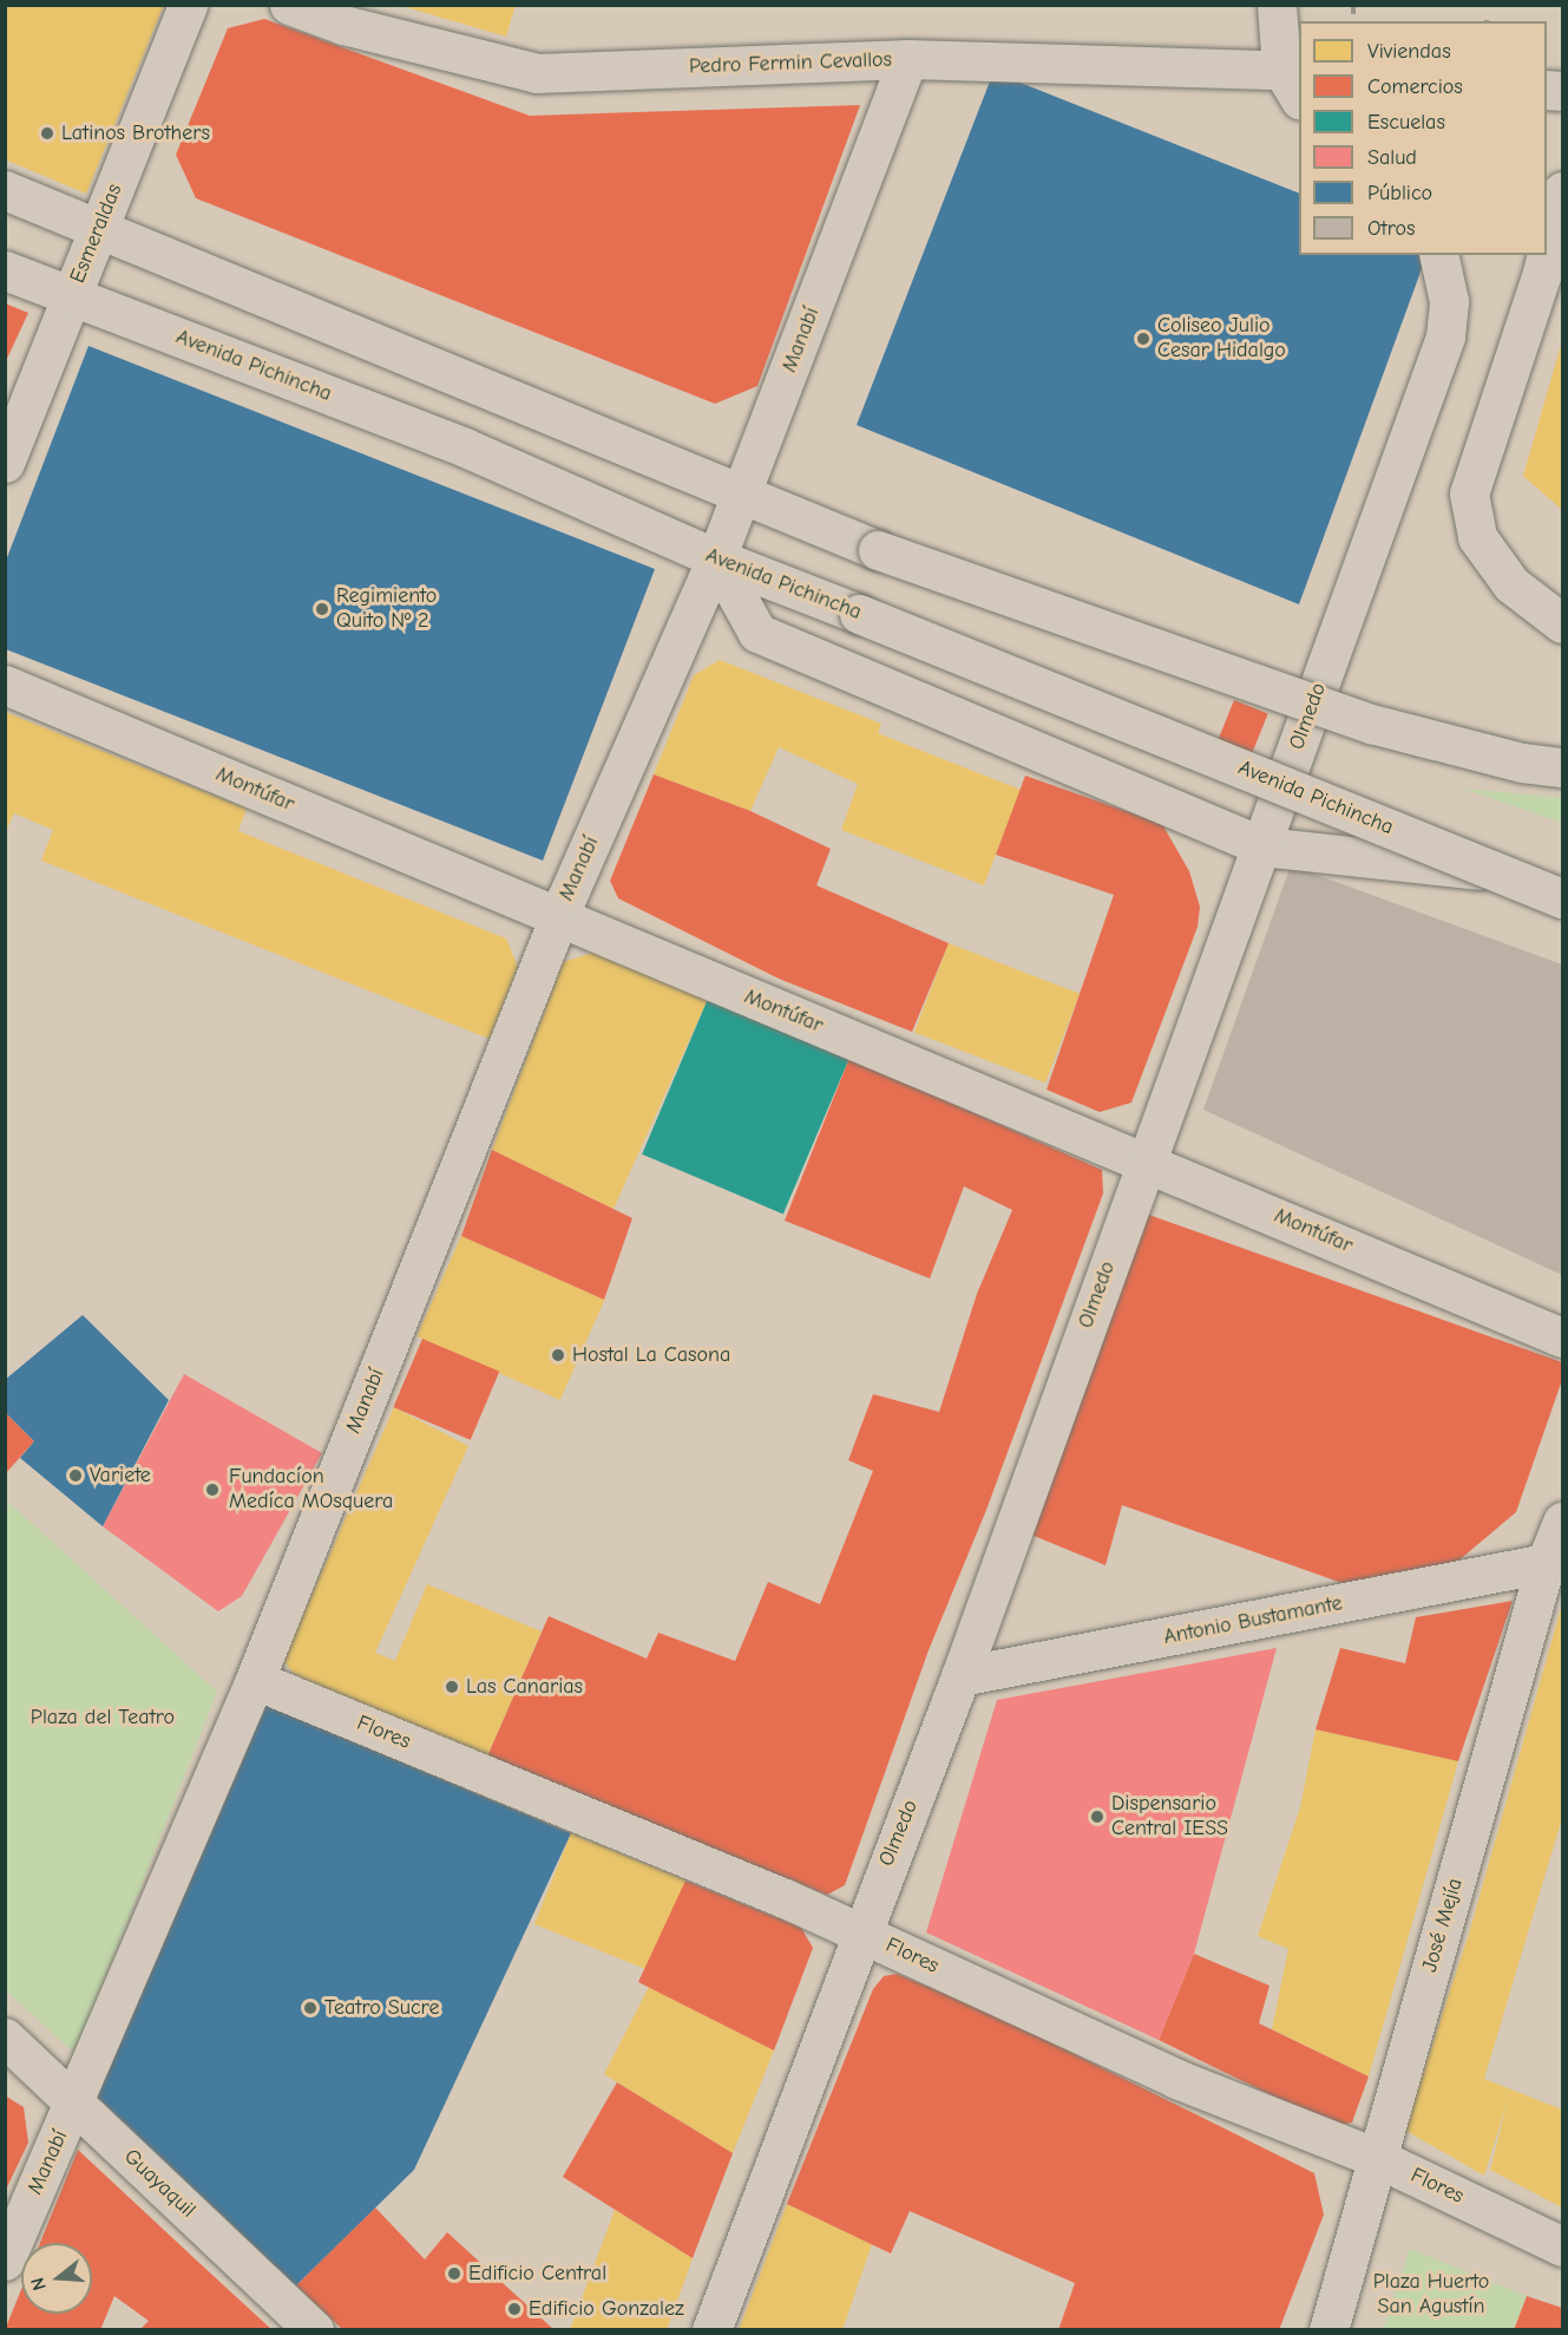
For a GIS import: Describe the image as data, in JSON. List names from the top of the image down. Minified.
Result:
{"streets":{"street":["Pedro Fermin Cevallos","Esmeraldas","Manabí","Avenida Pichincha","Olmedo","Montúfar","Antonio Bustamante","Flores","José Mejía","Guayaquil"]},"crossings":[["Pedro Fermin Cevallos","Manabí"],["Esmeraldas","Avenida Pichincha"],["Manabí","Avenida Pichincha"],["Manabí","Montúfar"],["Manabí","Flores"],["Manabí","Guayaquil"],["Olmedo","Montúfar"],["Olmedo","Antonio Bustamante"],["Olmedo","Flores"],["Antonio Bustamante","José Mejía"],["Flores","José Mejía"]],"parks":["Plaza del Teatro","Plaza Huerto San Agustín"],"places":["Latinos Brothers","Coliseo Julio Cesar Hidalgo","Regimiento Quito Nº 2","Hostal La Casona","Variete","Fundacíon Medíca MOsquera","Las Canarias","Dispensario Central IESS","Teatro Sucre","Edificio Central","Edificio Gonzalez"],"legend":["Viviendas","Comercios","Escuelas","Salud","Público","Otros"],"north":"left"}
